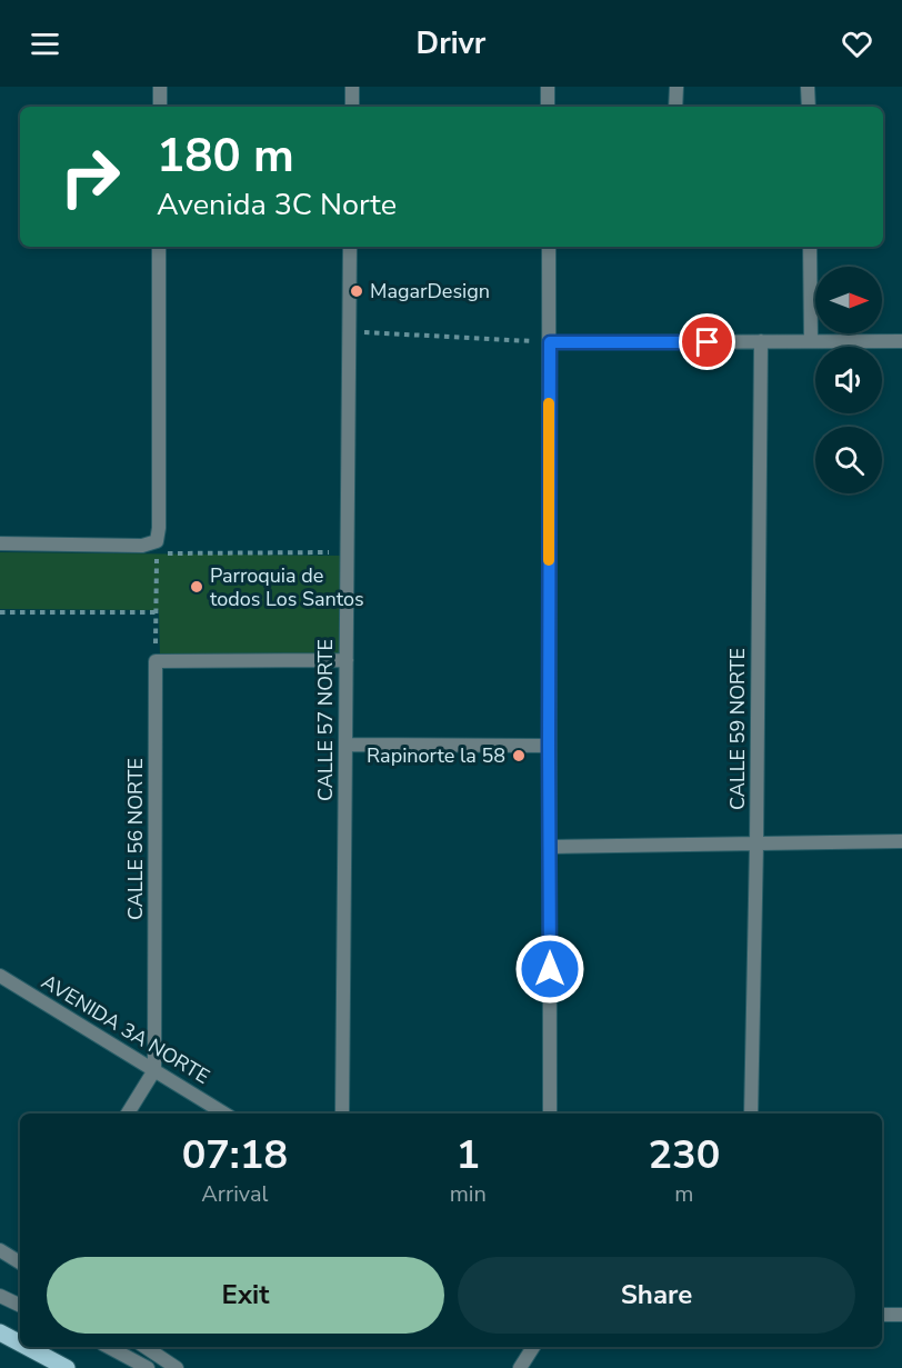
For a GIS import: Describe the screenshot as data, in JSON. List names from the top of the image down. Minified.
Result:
{"streets":{"street":["CALLE 57 NORTE","CALLE 59 NORTE","CALLE 56 NORTE","AVENIDA 3A NORTE"]},"crossings":[["CALLE 56 NORTE","AVENIDA 3A NORTE"]],"places":["MagarDesign","Parroquia de todos Los Santos","Rapinorte la 58"],"north":"right","page":{"header":"Drivr","turn":["180 m","Avenida 3C Norte"],"eta":["07:18","Arrival","1","min","230","m"],"buttons":["Exit","Share"]}}
